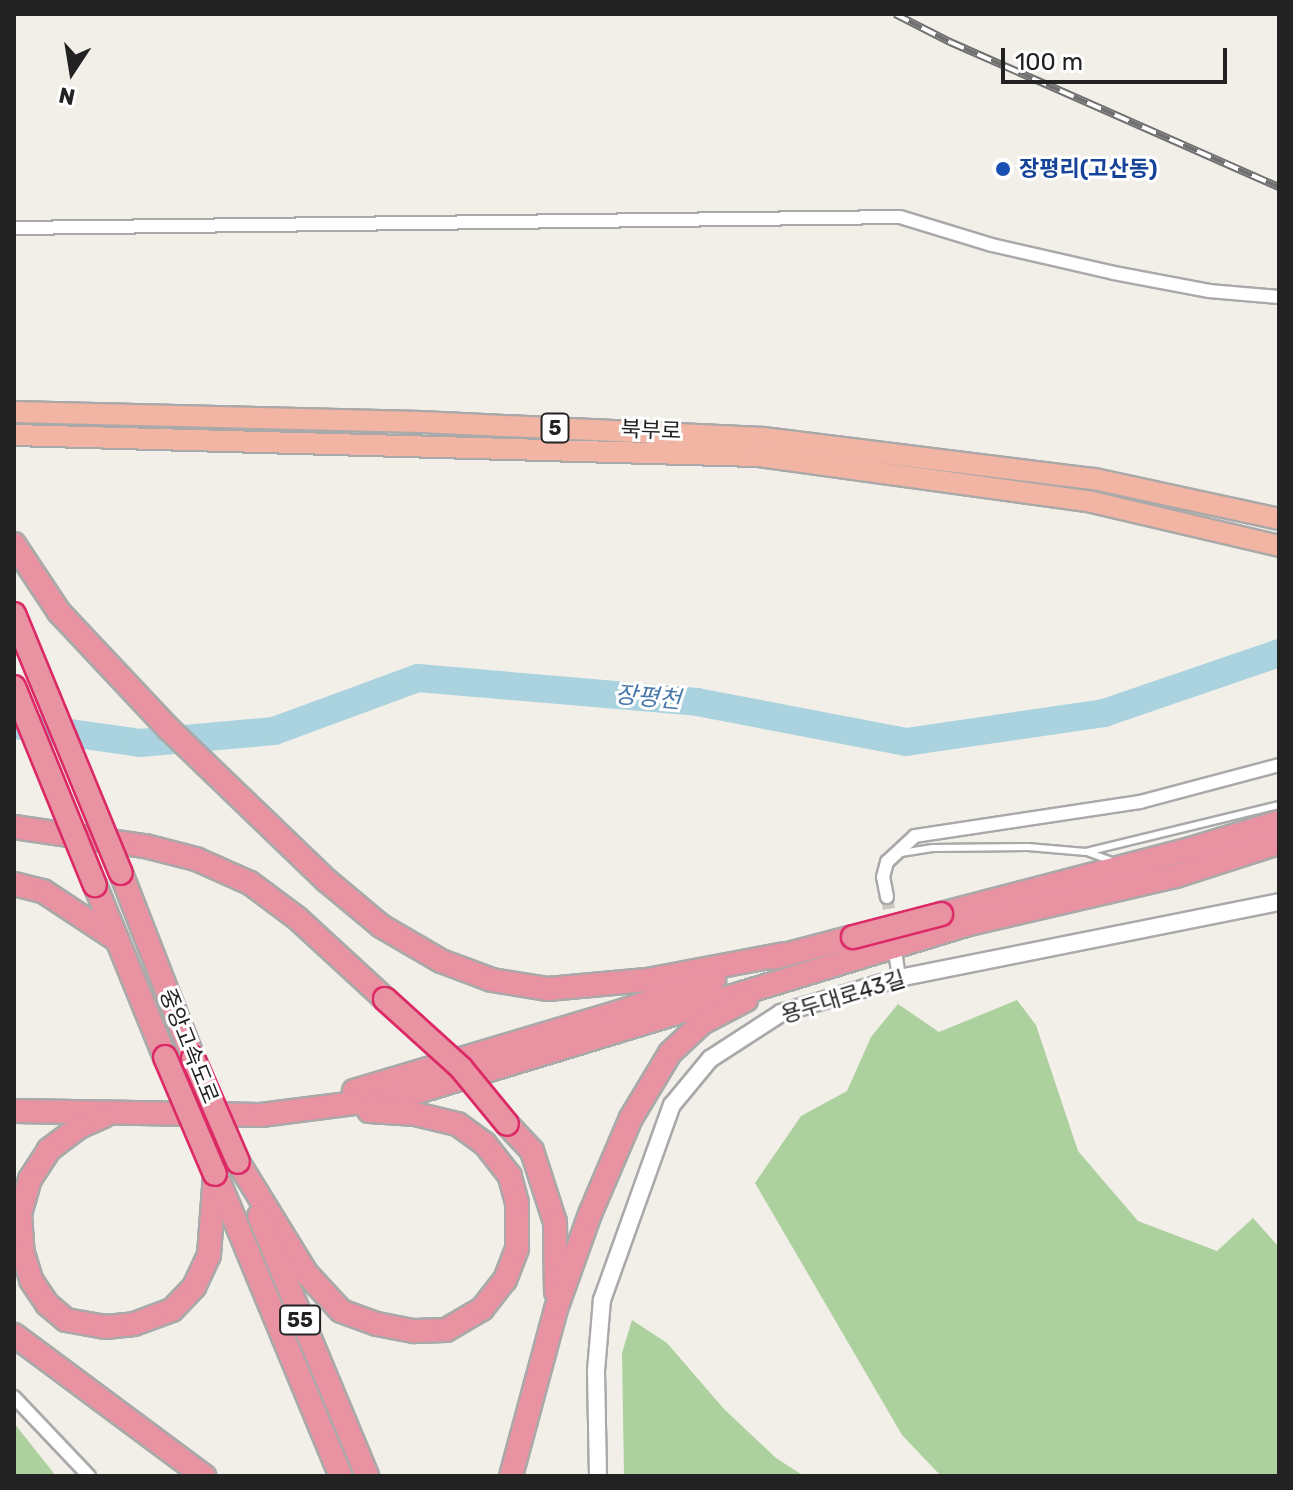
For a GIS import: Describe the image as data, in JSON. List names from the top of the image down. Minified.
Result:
{"streets":{"highway":["5","북부로","중앙고속도로","55"],"street":["용두대로43길"]},"water":["장평천"],"places":["장평리(고산동)"],"scale_bar":"100 m","north":"bottom"}
